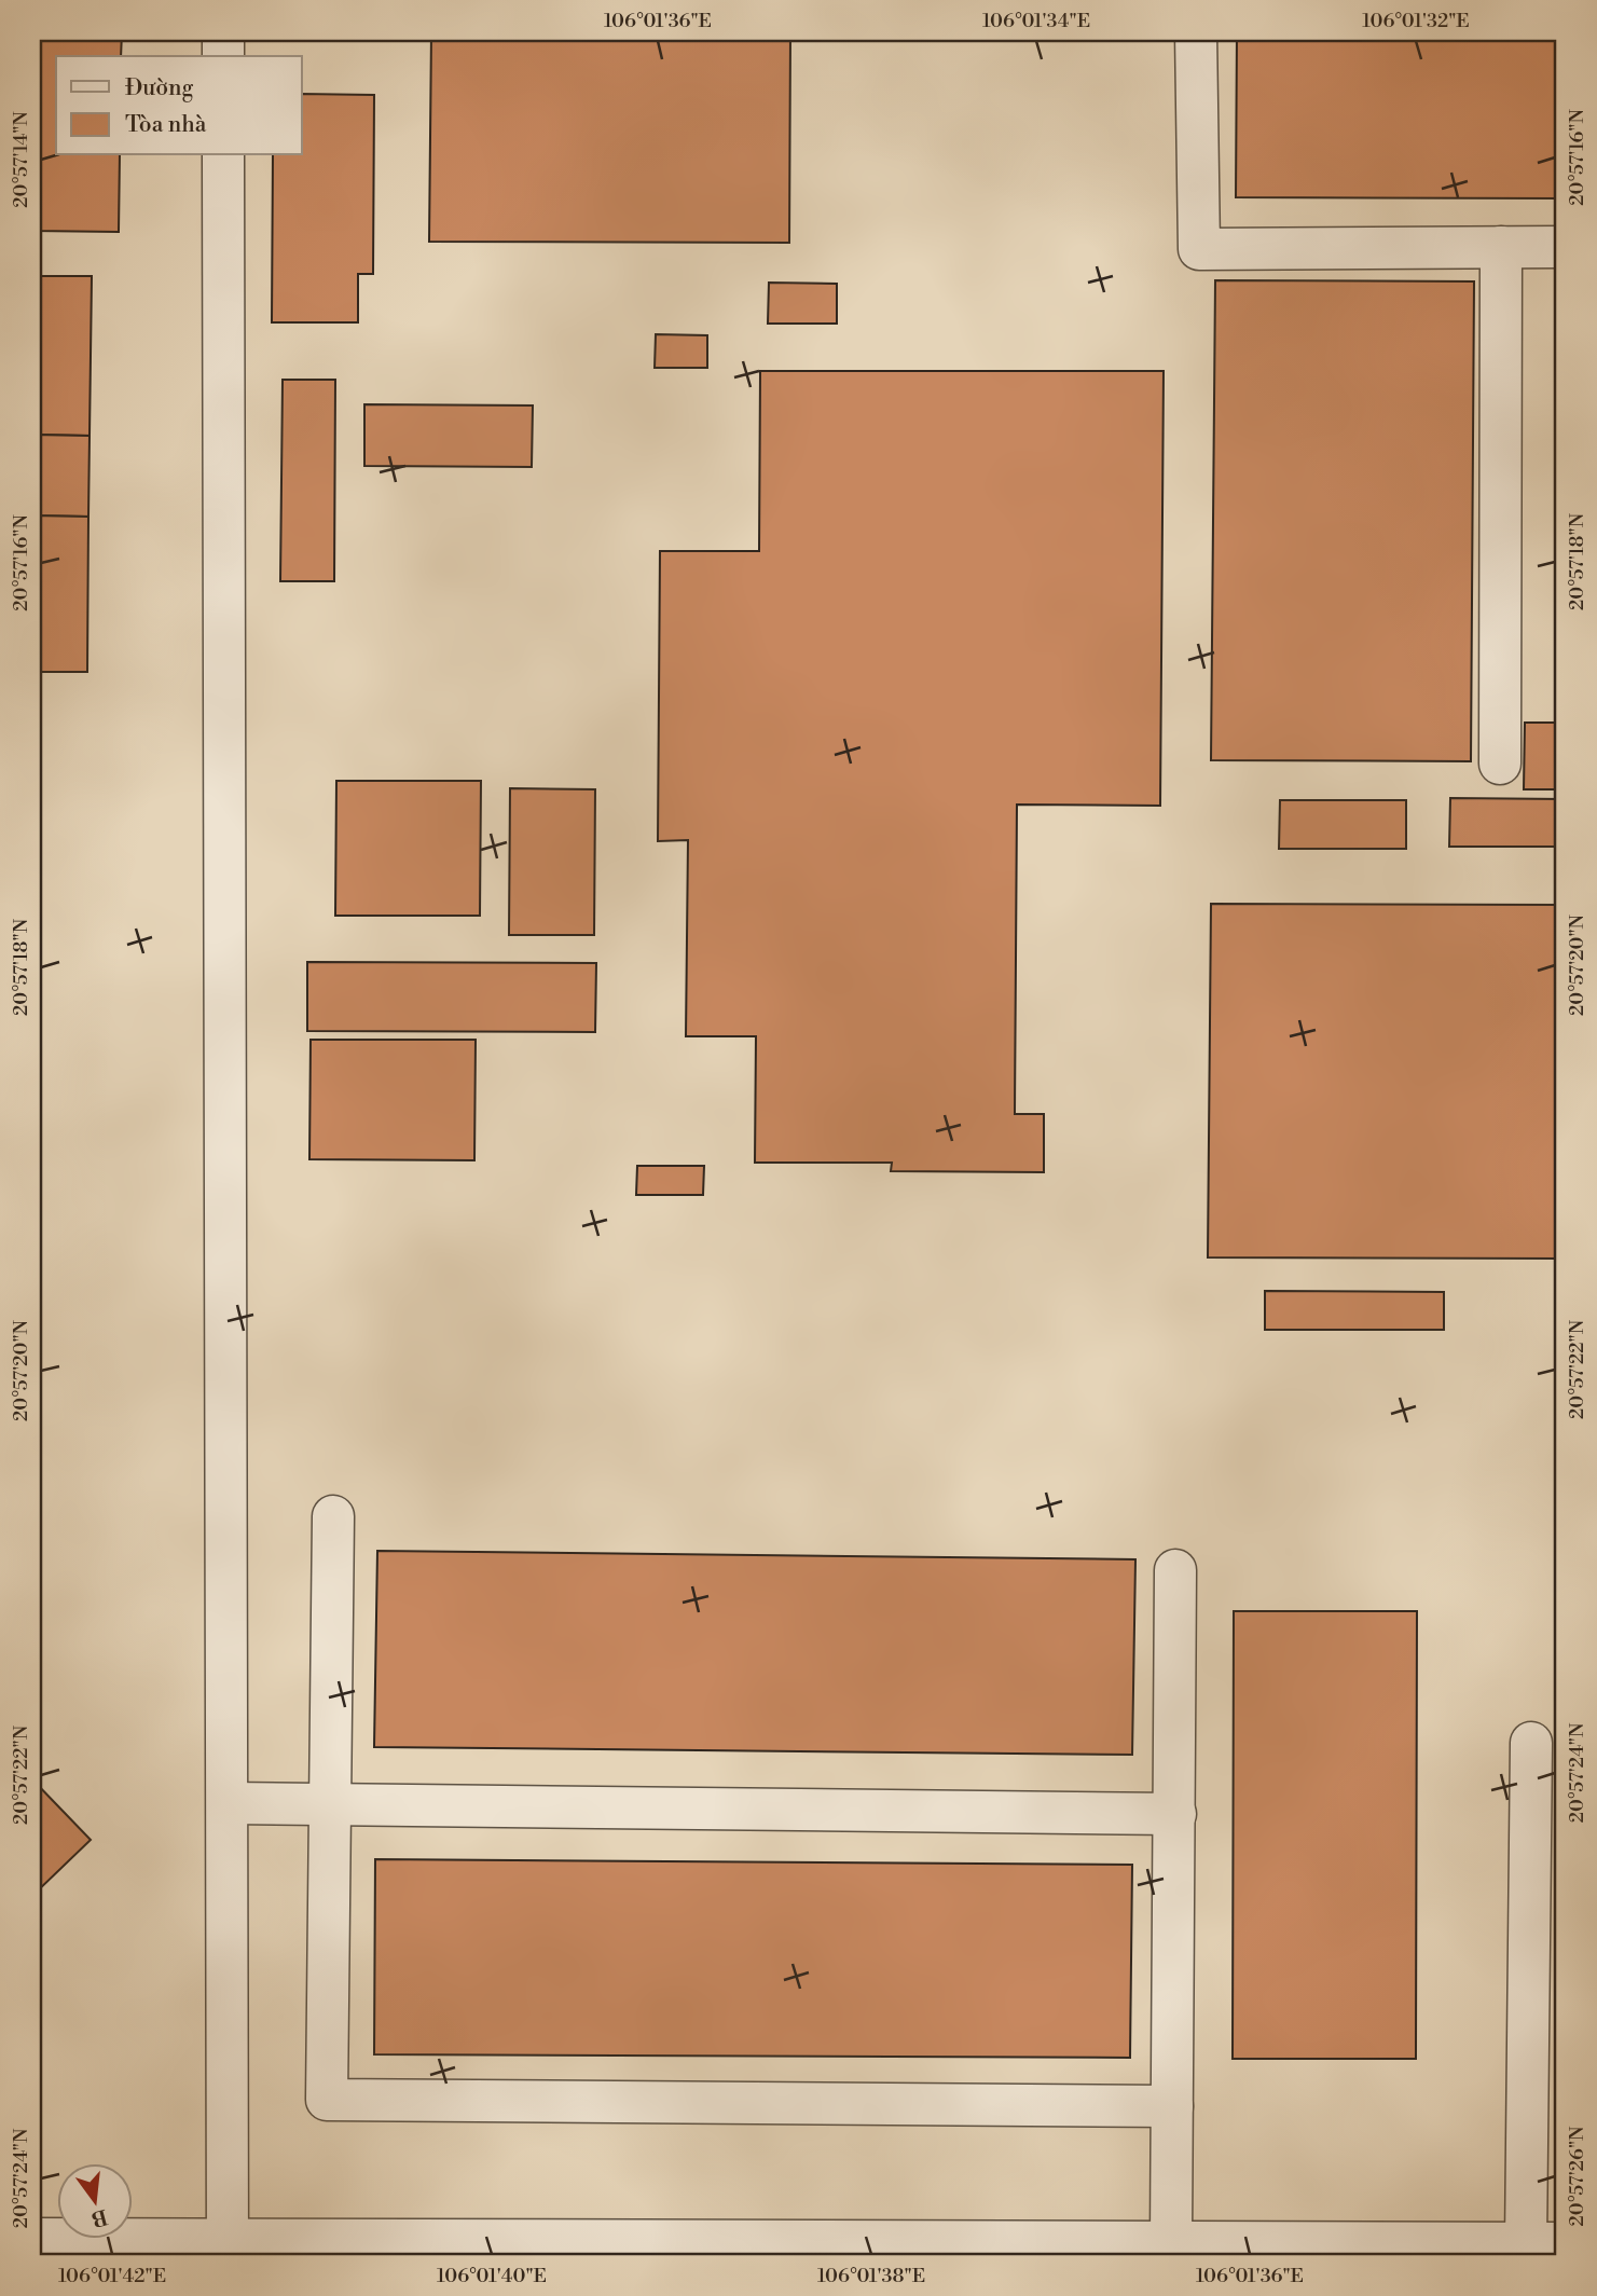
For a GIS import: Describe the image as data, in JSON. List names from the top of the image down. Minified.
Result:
{"legend":["Đường","Tòa nhà"],"north":"bottom","coordinates":["106°01'36\"E","106°01'34\"E","106°01'32\"E","20°57'16\"N","20°57'14\"N","20°57'18\"N","20°57'20\"N","20°57'22\"N","20°57'24\"N","20°57'26\"N","106°01'42\"E","106°01'40\"E","106°01'38\"E"]}
